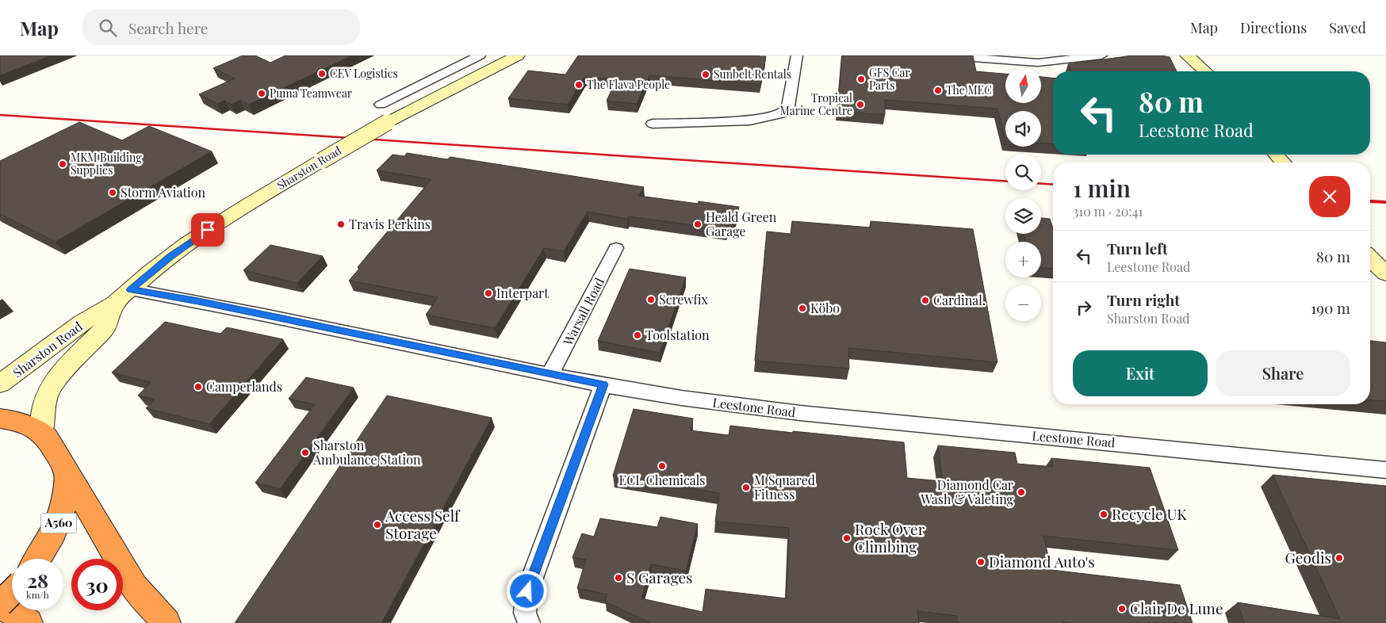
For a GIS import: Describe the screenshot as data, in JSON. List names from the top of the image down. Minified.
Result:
{"streets":{"highway":["A560"],"main road":["Sharston Road"],"street":["Warsall Road","Leestone Road"]},"crossings":[["Sharston Road","Leestone Road"],["Warsall Road","Leestone Road"]],"places":["CEV Logistics","Sunbelt Rentals","GFS Car Parts","The Flava People","The MEC","Puma Teamwear","Tropical Marine Centre","MKM Building Supplies","Storm Aviation","Travis Perkins","Heald Green Garage","Interpart","Screwfix","Cardinal.","Köbo","Toolstation","Camperlands","Sharston Ambulance Station","ECL Chemicals","M Squared Fitness","Diamond Car Wash & Valeting","Recycle UK","Access Self Storage","Rock Over Climbing","Geodis","Diamond Auto's","S Garages","Clair De Lune"],"north":"top","page":{"header":"Map","search":"Search here","nav":["Map","Directions","Saved"],"map_buttons":["+","−"],"turn":["80 m","Leestone Road"],"heading":["1 min","310 m · 20:41"],"list":[{"name":"Turn left","note":"Leestone Road","value":"80 m"},{"name":"Turn right","note":"Sharston Road","value":"190 m"}],"buttons":["Exit","Share"],"speed":"28 km/h","limit":"30"}}
